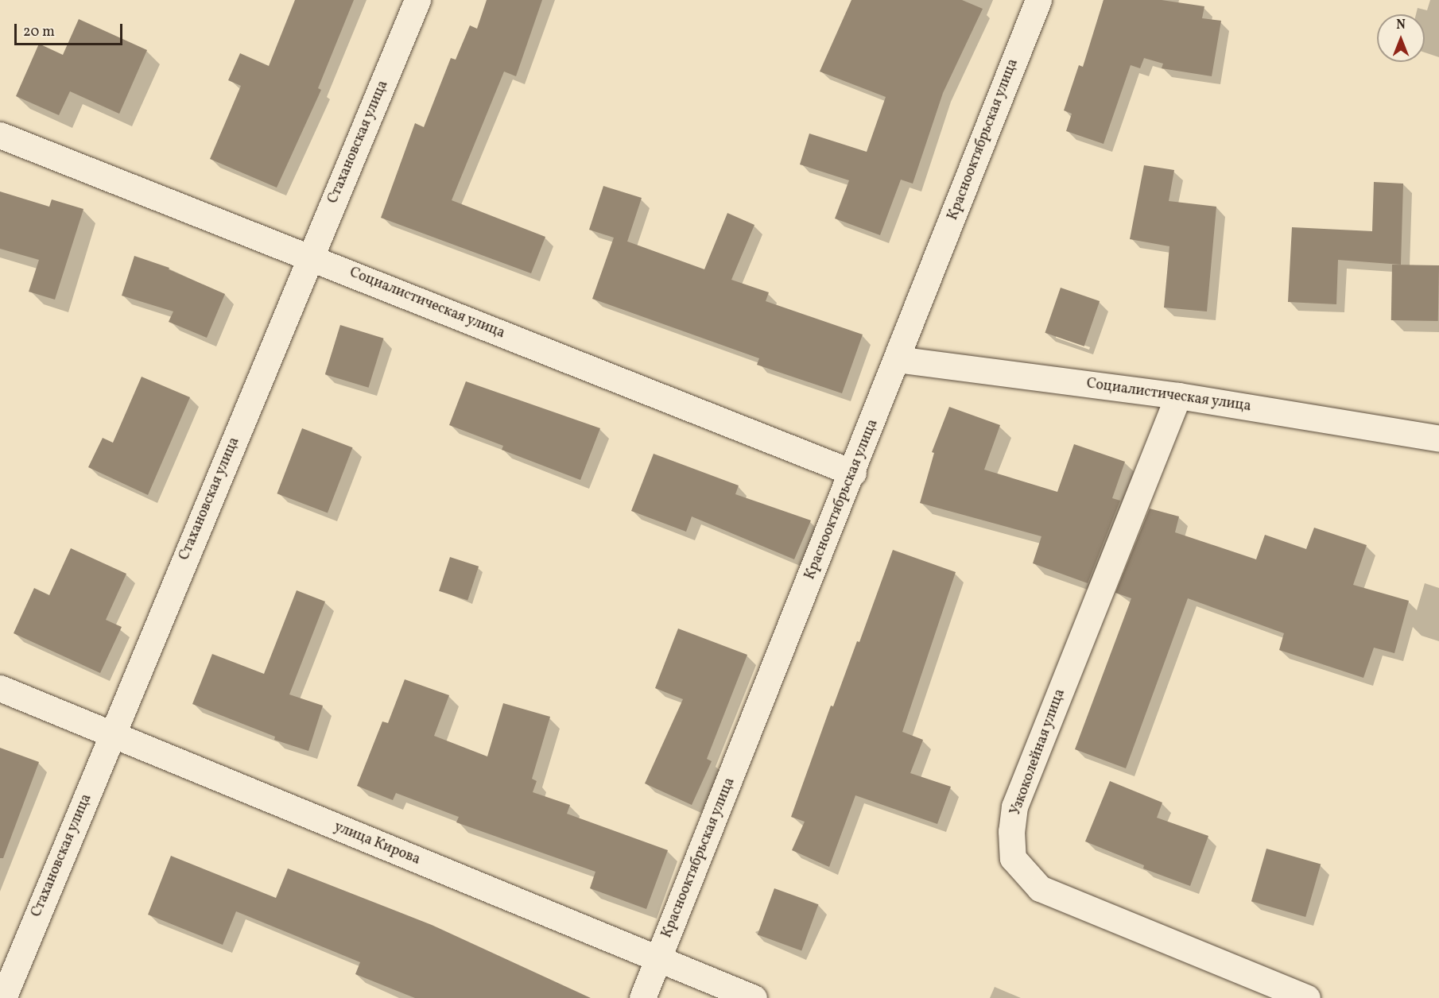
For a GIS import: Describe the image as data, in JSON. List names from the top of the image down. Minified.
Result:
{"streets":{"street":["Краснооктябрьская улица","Стахановская улица","Социалистическая улица","Узкоколейная улица","улица Кирова"]},"crossings":[["Краснооктябрьская улица","Социалистическая улица"],["Краснооктябрьская улица","улица Кирова"],["Стахановская улица","Социалистическая улица"],["Стахановская улица","улица Кирова"],["Социалистическая улица","Узкоколейная улица"]],"scale_bar":"20 m","north":"top"}
